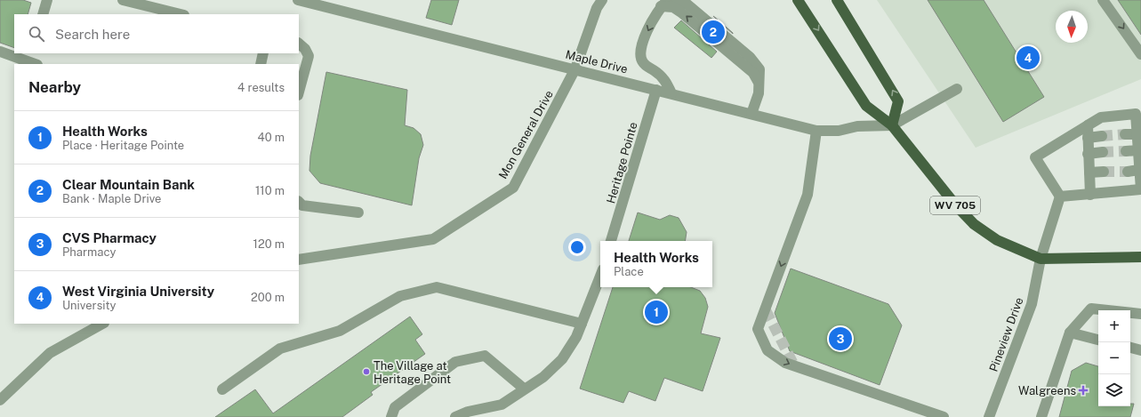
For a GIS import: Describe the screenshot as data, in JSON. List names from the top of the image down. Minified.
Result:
{"streets":{"main road":["WV 705"],"street":["Maple Drive","Mon General Drive","Heritage Pointe","Pineview Drive"]},"crossings":[["Maple Drive","Mon General Drive"],["Maple Drive","Heritage Pointe"],["Maple Drive","WV 705"],["WV 705","Pineview Drive"]],"places":{"other":["The Village at Heritage Point"],"health":["Walgreens"]},"north":"bottom","page":{"search":"Search here","pins":["2","4","1","3"],"heading":["Nearby","4 results"],"list":[{"mark":"1","name":"Health Works","note":"Place · Heritage Pointe","value":"40 m"},{"mark":"2","name":"Clear Mountain Bank","note":"Bank · Maple Drive","value":"110 m"},{"mark":"3","name":"CVS Pharmacy","note":"Pharmacy","value":"120 m"},{"mark":"4","name":"West Virginia University","note":"University","value":"200 m"}],"popup":["Health Works","Place"],"map_buttons":["+","−"]}}
